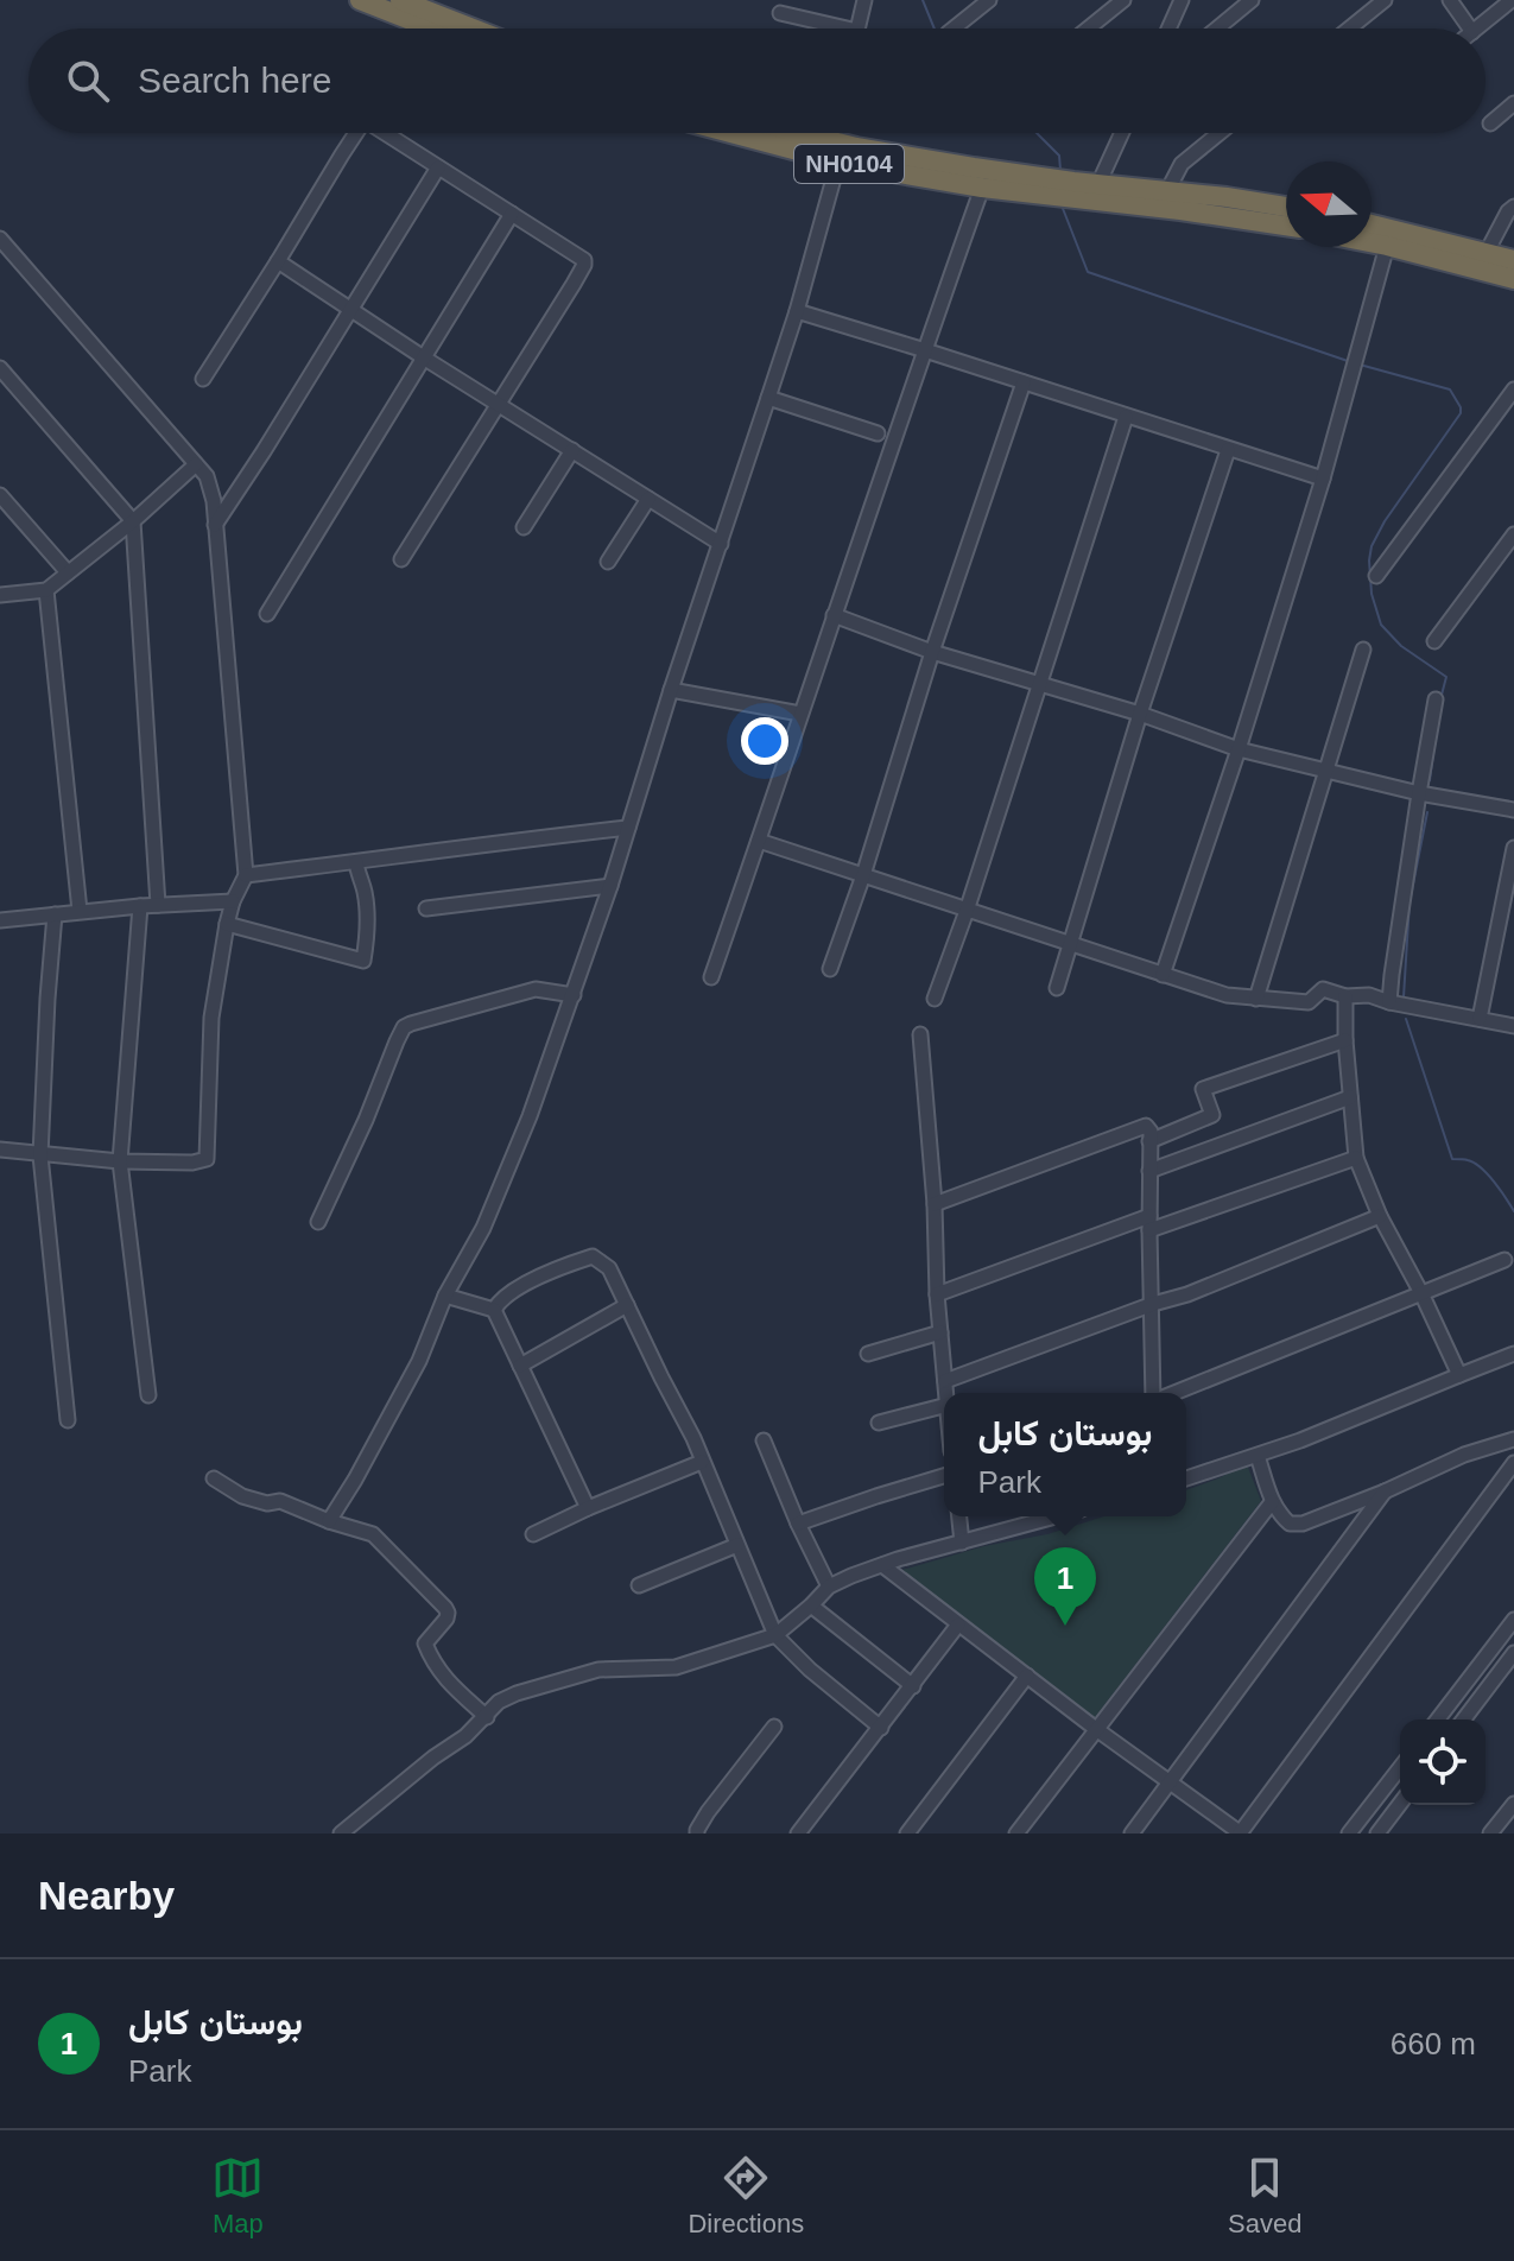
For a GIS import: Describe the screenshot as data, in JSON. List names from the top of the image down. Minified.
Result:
{"streets":{"highway":["NH0104"]},"north":"left","page":{"search":"Search here","popup":["بوستان کابل","Park"],"pins":"1","heading":"Nearby","list":[{"mark":"1","name":"بوستان کابل","note":"Park","value":"660 m"}],"nav":["Map","Directions","Saved"]}}
